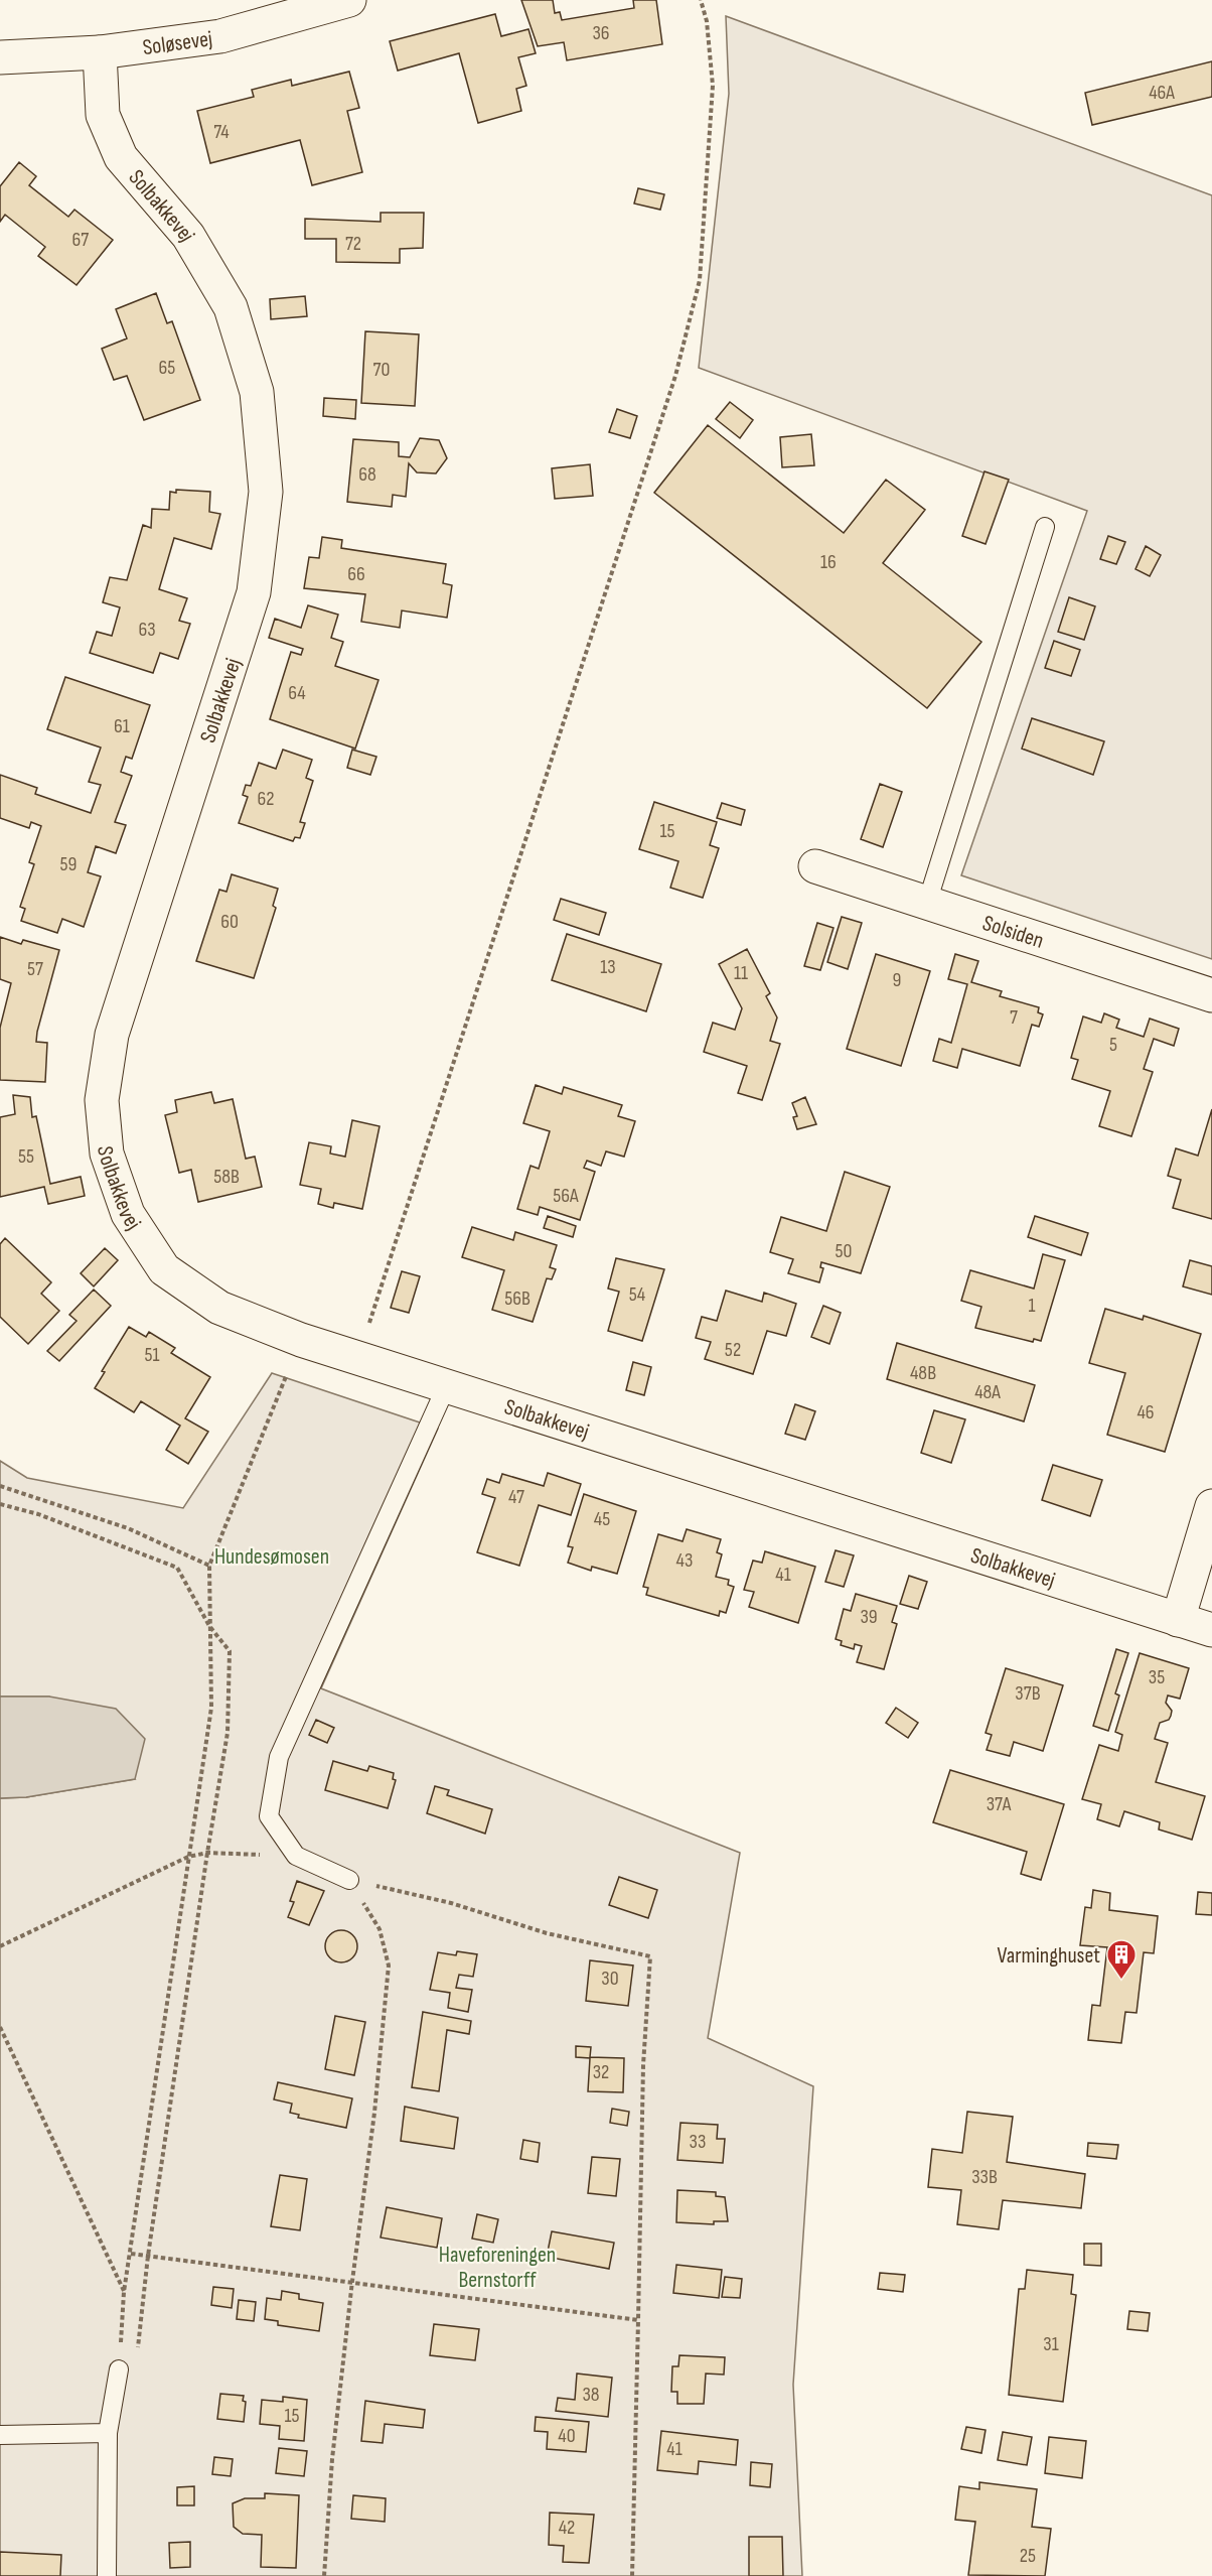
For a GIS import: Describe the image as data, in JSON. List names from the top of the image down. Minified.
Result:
{"streets":{"street":["Soløsevej","Solbakkevej","Solsiden"]},"crossings":[["Soløsevej","Solbakkevej"]],"parks":["Hundesømosen","Haveforeningen Bernstorff"],"places":{"building":["Varminghuset"]},"house_numbers":["36","46A","74","67","72","65","70","68","16","66","63","64","61","62","15","59","60","13","57","11","9","7","5","55","58B","56A","50","54","56B","1","52","51","48B","48A","46","47","45","43","41","39","35","37B","37A","30","32","33","33B","31","38","15","40","41","42","25"]}
